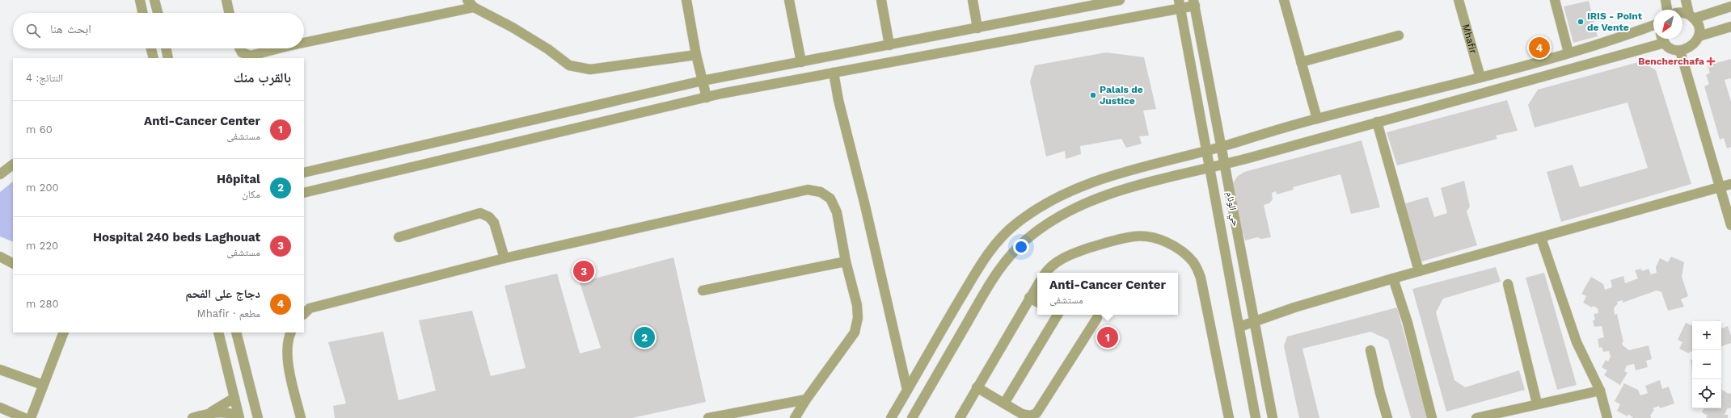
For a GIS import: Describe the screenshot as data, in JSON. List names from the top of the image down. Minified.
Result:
{"streets":{"street":["Mhafir","حي الوئام"]},"places":{"other":["IRIS - Point de Vente","Palais de Justice"],"health":["Bencherchafa"]},"north":"bottom left","page":{"search":"ابحث هنا","pins":["4","3","1","2"],"heading":["بالقرب منك","النتائج: 4"],"list":[{"mark":"1","name":"Anti-Cancer Center","note":"مستشفى","value":"60 m"},{"mark":"2","name":"Hôpital","note":"مكان","value":"200 m"},{"mark":"3","name":"Hospital 240 beds Laghouat","note":"مستشفى","value":"220 m"},{"mark":"4","name":"دجاج على الفحم","note":"مطعم · Mhafir","value":"280 m"}],"popup":["Anti-Cancer Center","مستشفى"],"map_buttons":["+","−"]}}
